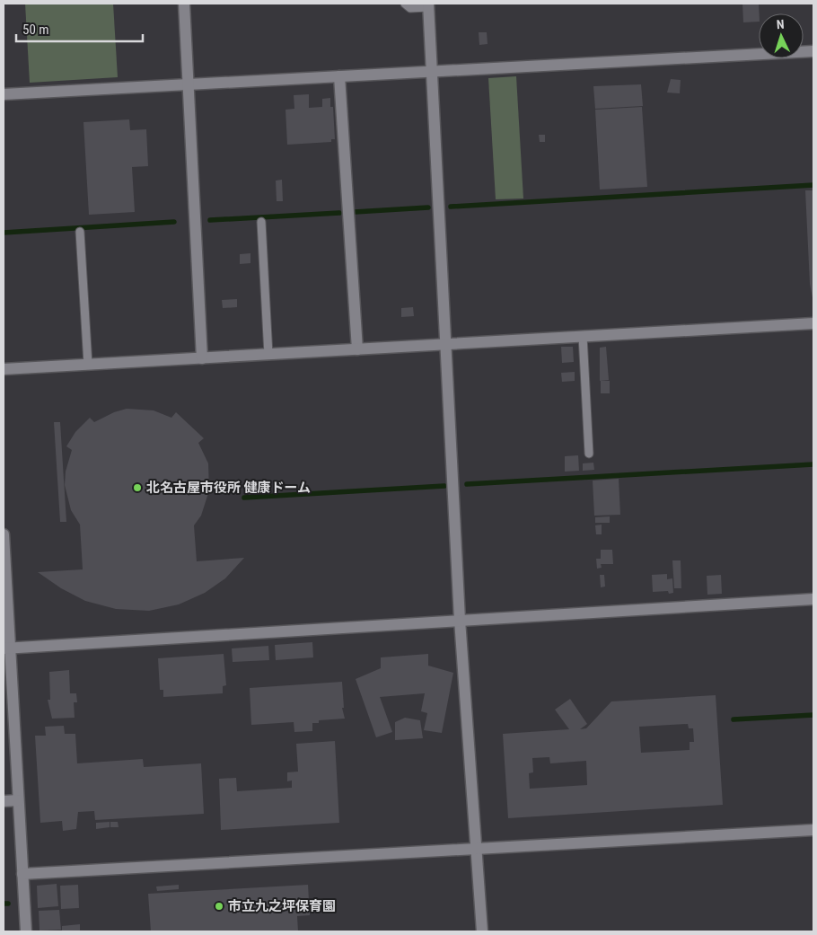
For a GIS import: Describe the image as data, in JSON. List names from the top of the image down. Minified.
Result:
{"places":["北名古屋市役所 健康ドーム","市立九之坪保育園"],"scale_bar":"50 m","north":"top"}
